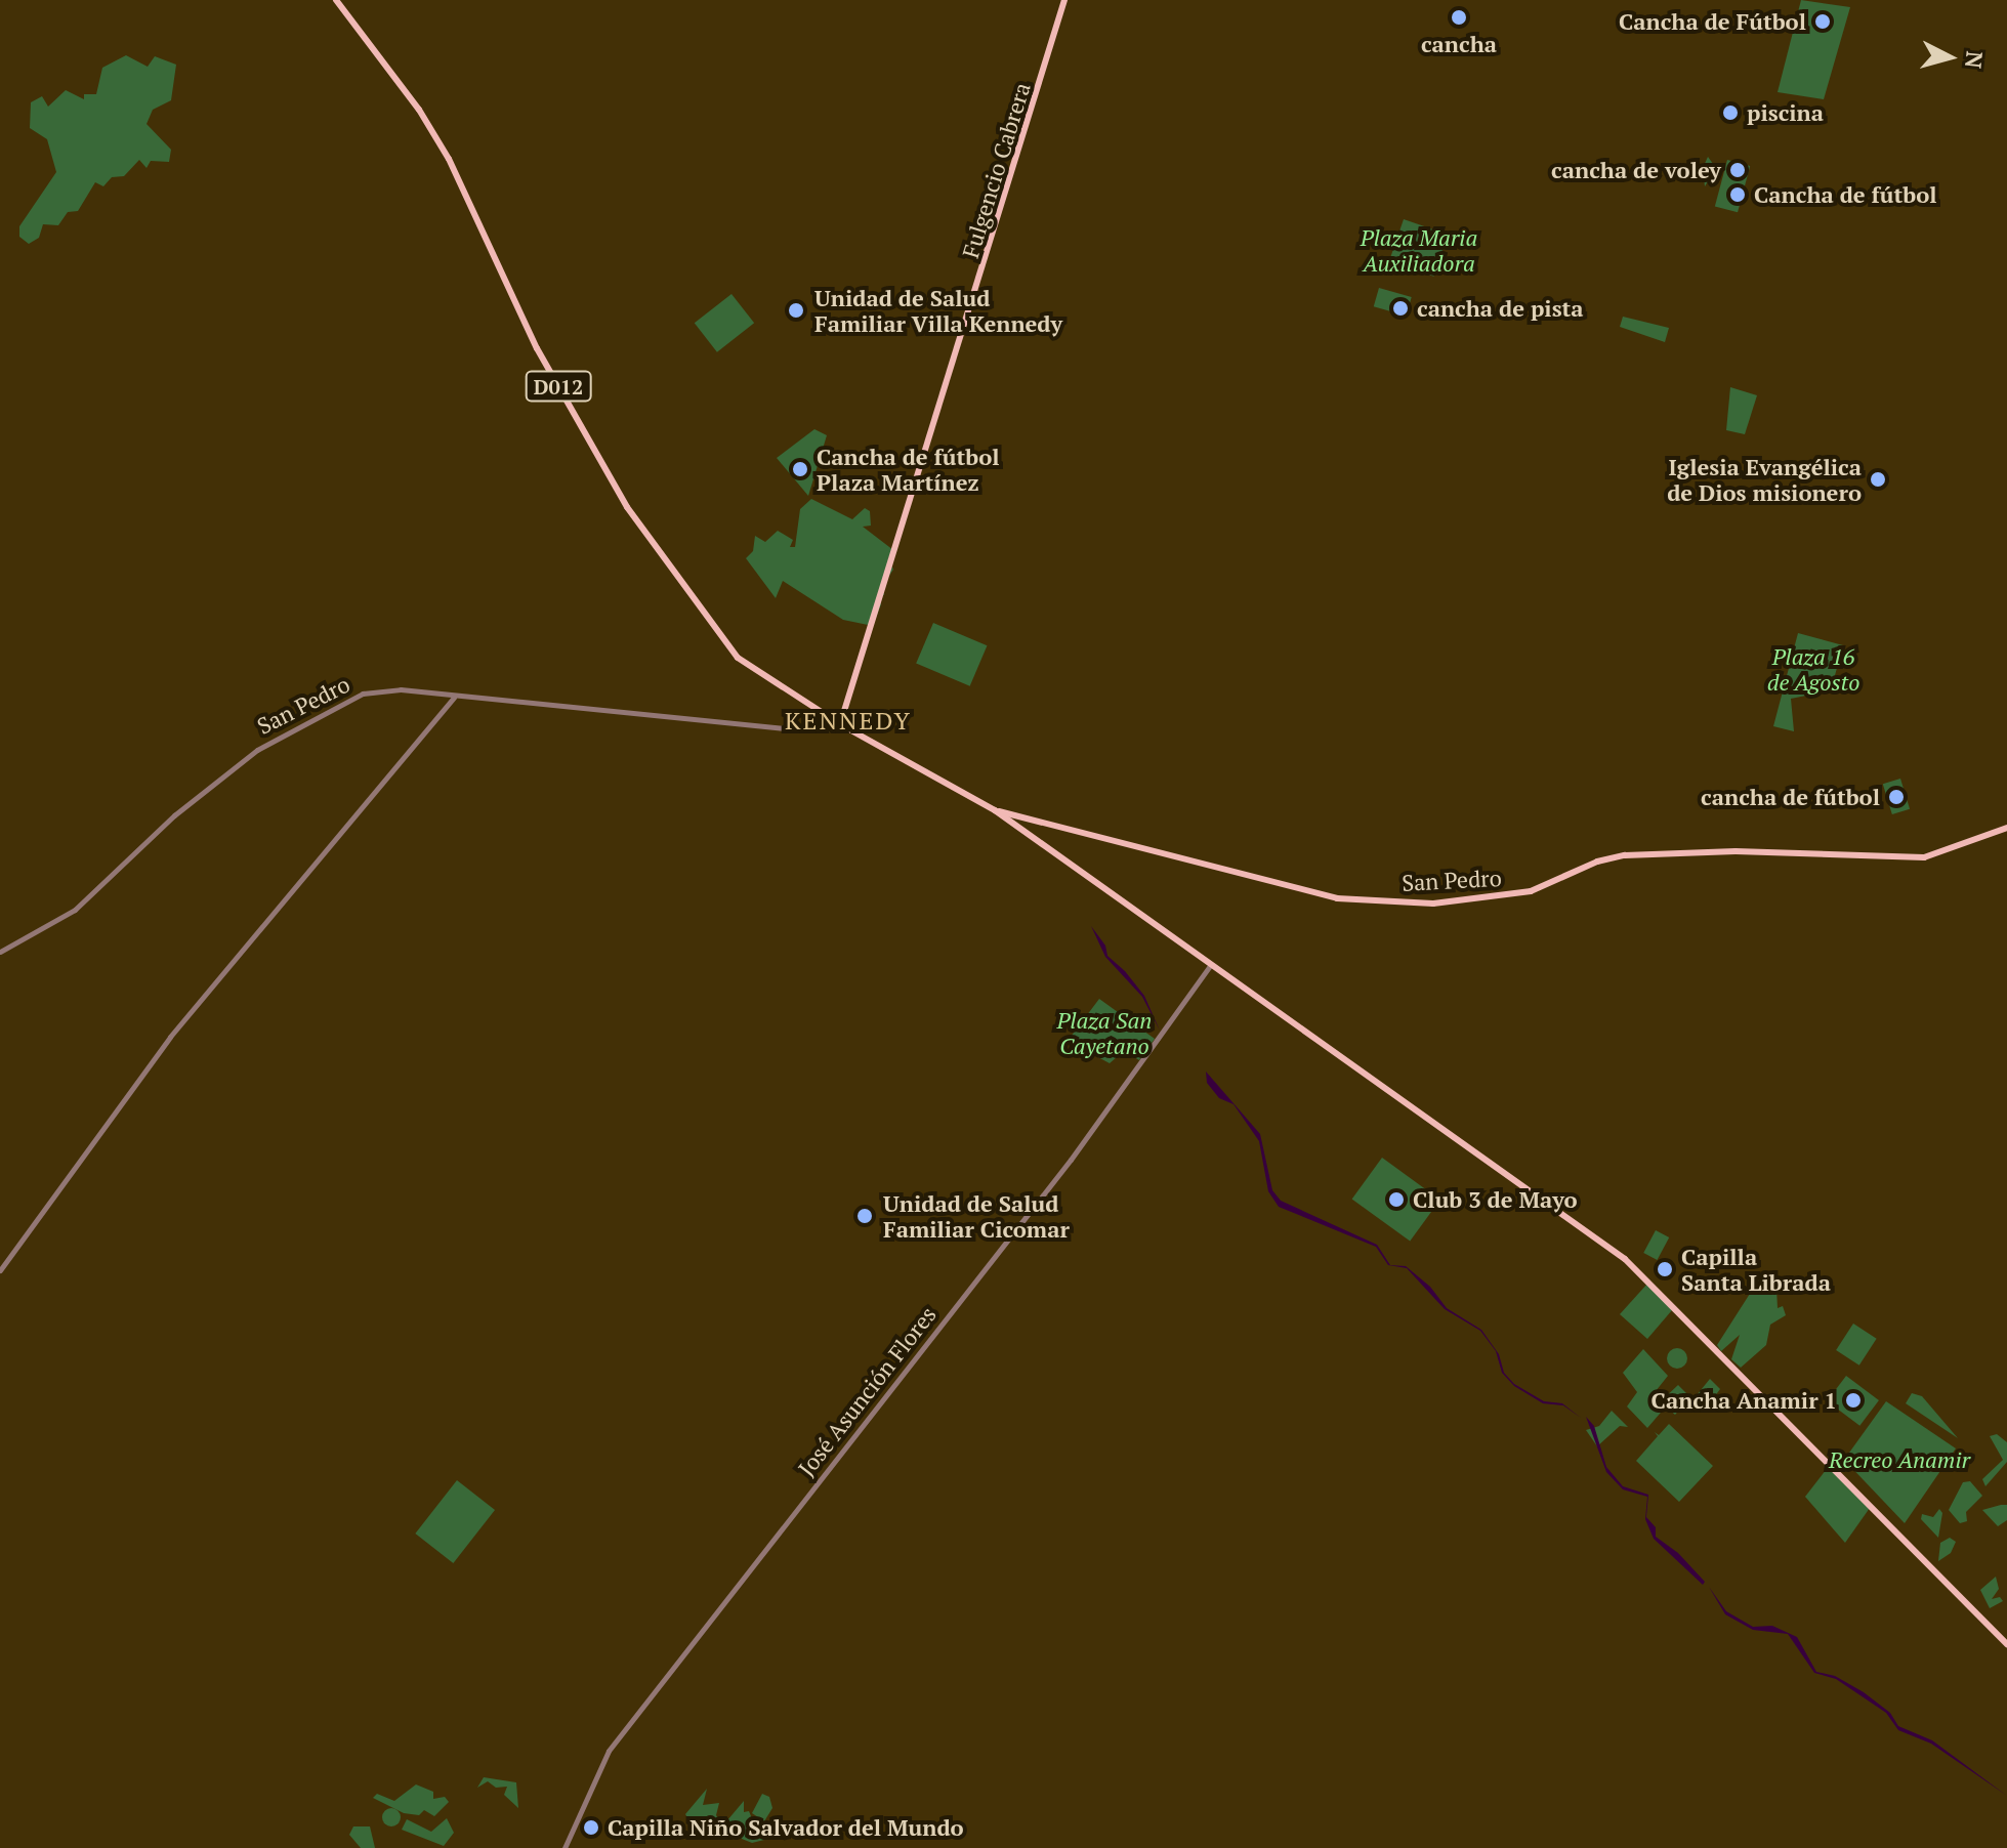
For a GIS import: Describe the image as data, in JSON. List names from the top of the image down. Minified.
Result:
{"streets":{"main road":["Fulgencio Cabrera","D012","San Pedro"],"street":["José Asunción Flores"]},"crossings":[["Fulgencio Cabrera","D012"],["Fulgencio Cabrera","San Pedro"],["D012","San Pedro"],["D012","José Asunción Flores"]],"districts":["KENNEDY"],"parks":["Plaza Maria Auxiliadora","Plaza 16 de Agosto","Plaza San Cayetano","Recreo Anamir"],"places":["cancha","Cancha de Fútbol","piscina","cancha de voley","Cancha de fútbol","cancha de pista","Unidad de Salud Familiar Villa Kennedy","Cancha de fútbol Plaza Martínez","Iglesia Evangélica de Dios misionero","cancha de fútbol","Club 3 de Mayo","Unidad de Salud Familiar Cicomar","Capilla Santa Librada","Cancha Anamir 1","Capilla Niño Salvador del Mundo"],"north":"right"}
